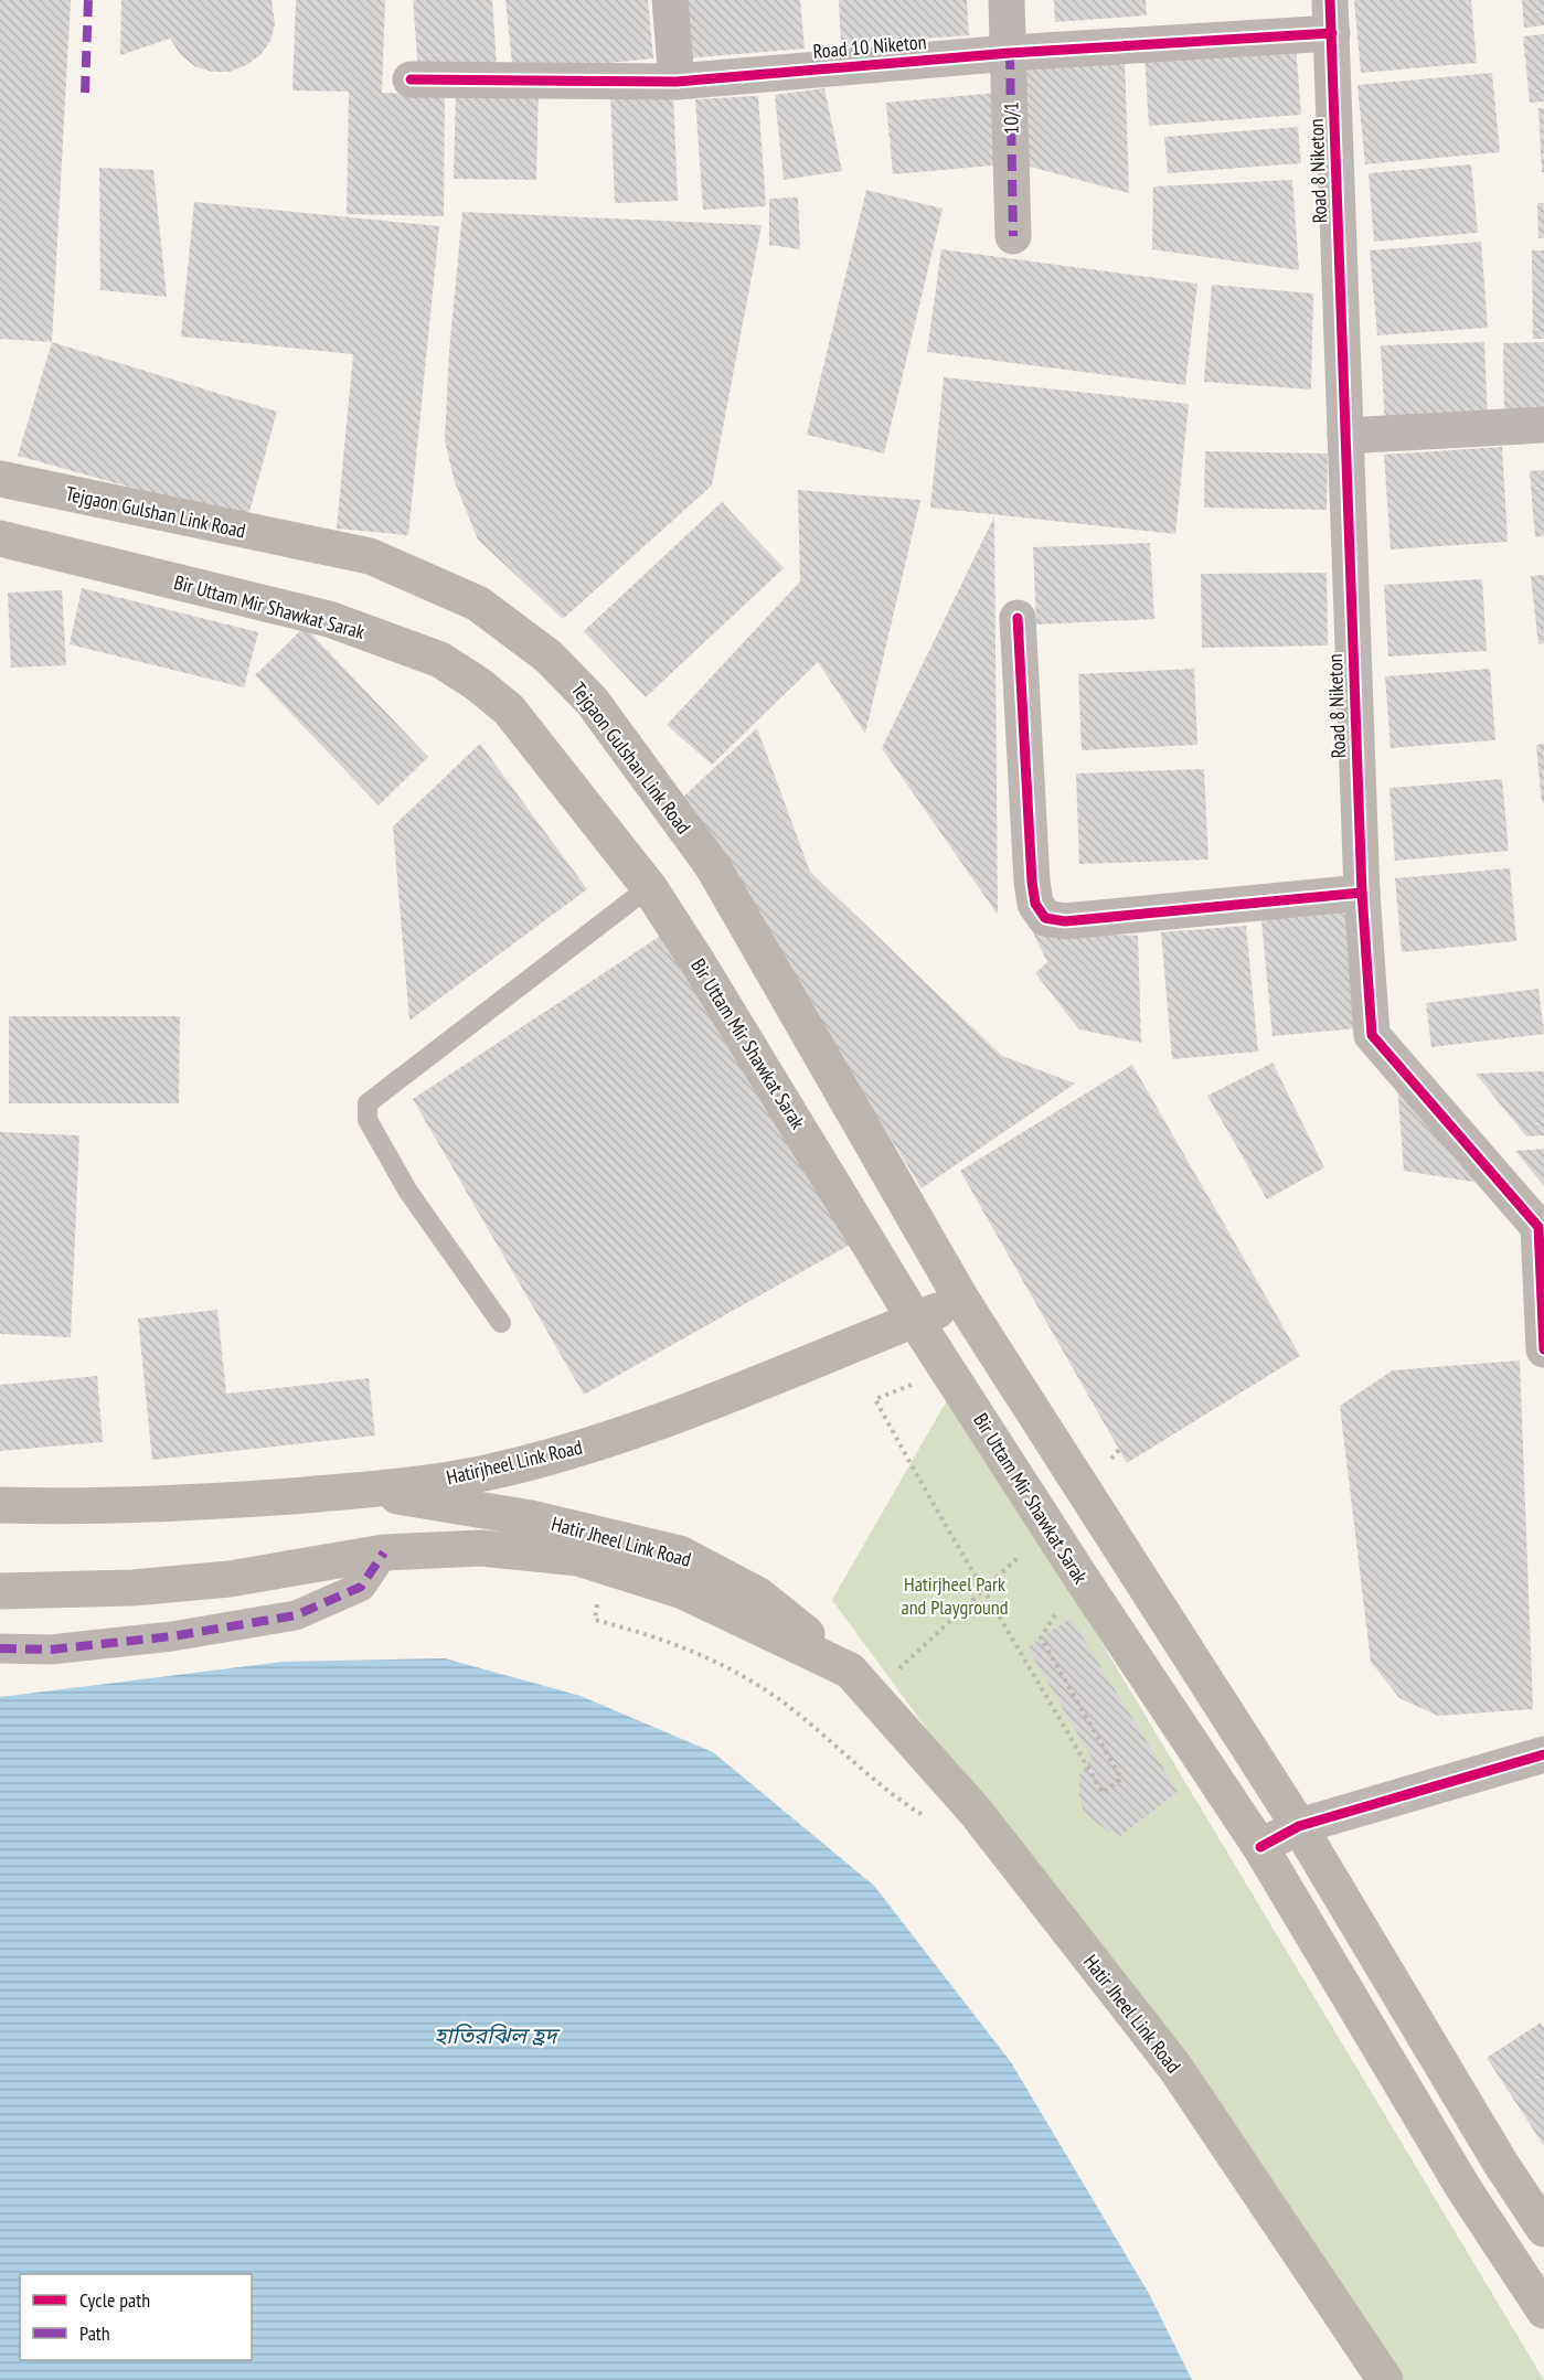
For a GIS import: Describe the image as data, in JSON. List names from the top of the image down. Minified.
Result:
{"streets":{"main road":["Tejgaon Gulshan Link Road","Bir Uttam Mir Shawkat Sarak","Hatirjheel Link Road","Hatir Jheel Link Road"],"street":["Road 10 Niketon","10/1","Road 8 Niketon"]},"crossings":[["Road 10 Niketon","10/1"],["Road 10 Niketon","Road 8 Niketon"],["Tejgaon Gulshan Link Road","Hatirjheel Link Road"],["Bir Uttam Mir Shawkat Sarak","Hatirjheel Link Road"],["Hatirjheel Link Road","Hatir Jheel Link Road"]],"water":["হাতিরঝিল হ্রদ"],"parks":["Hatirjheel Park and Playground"],"legend":["Cycle path","Path"]}
